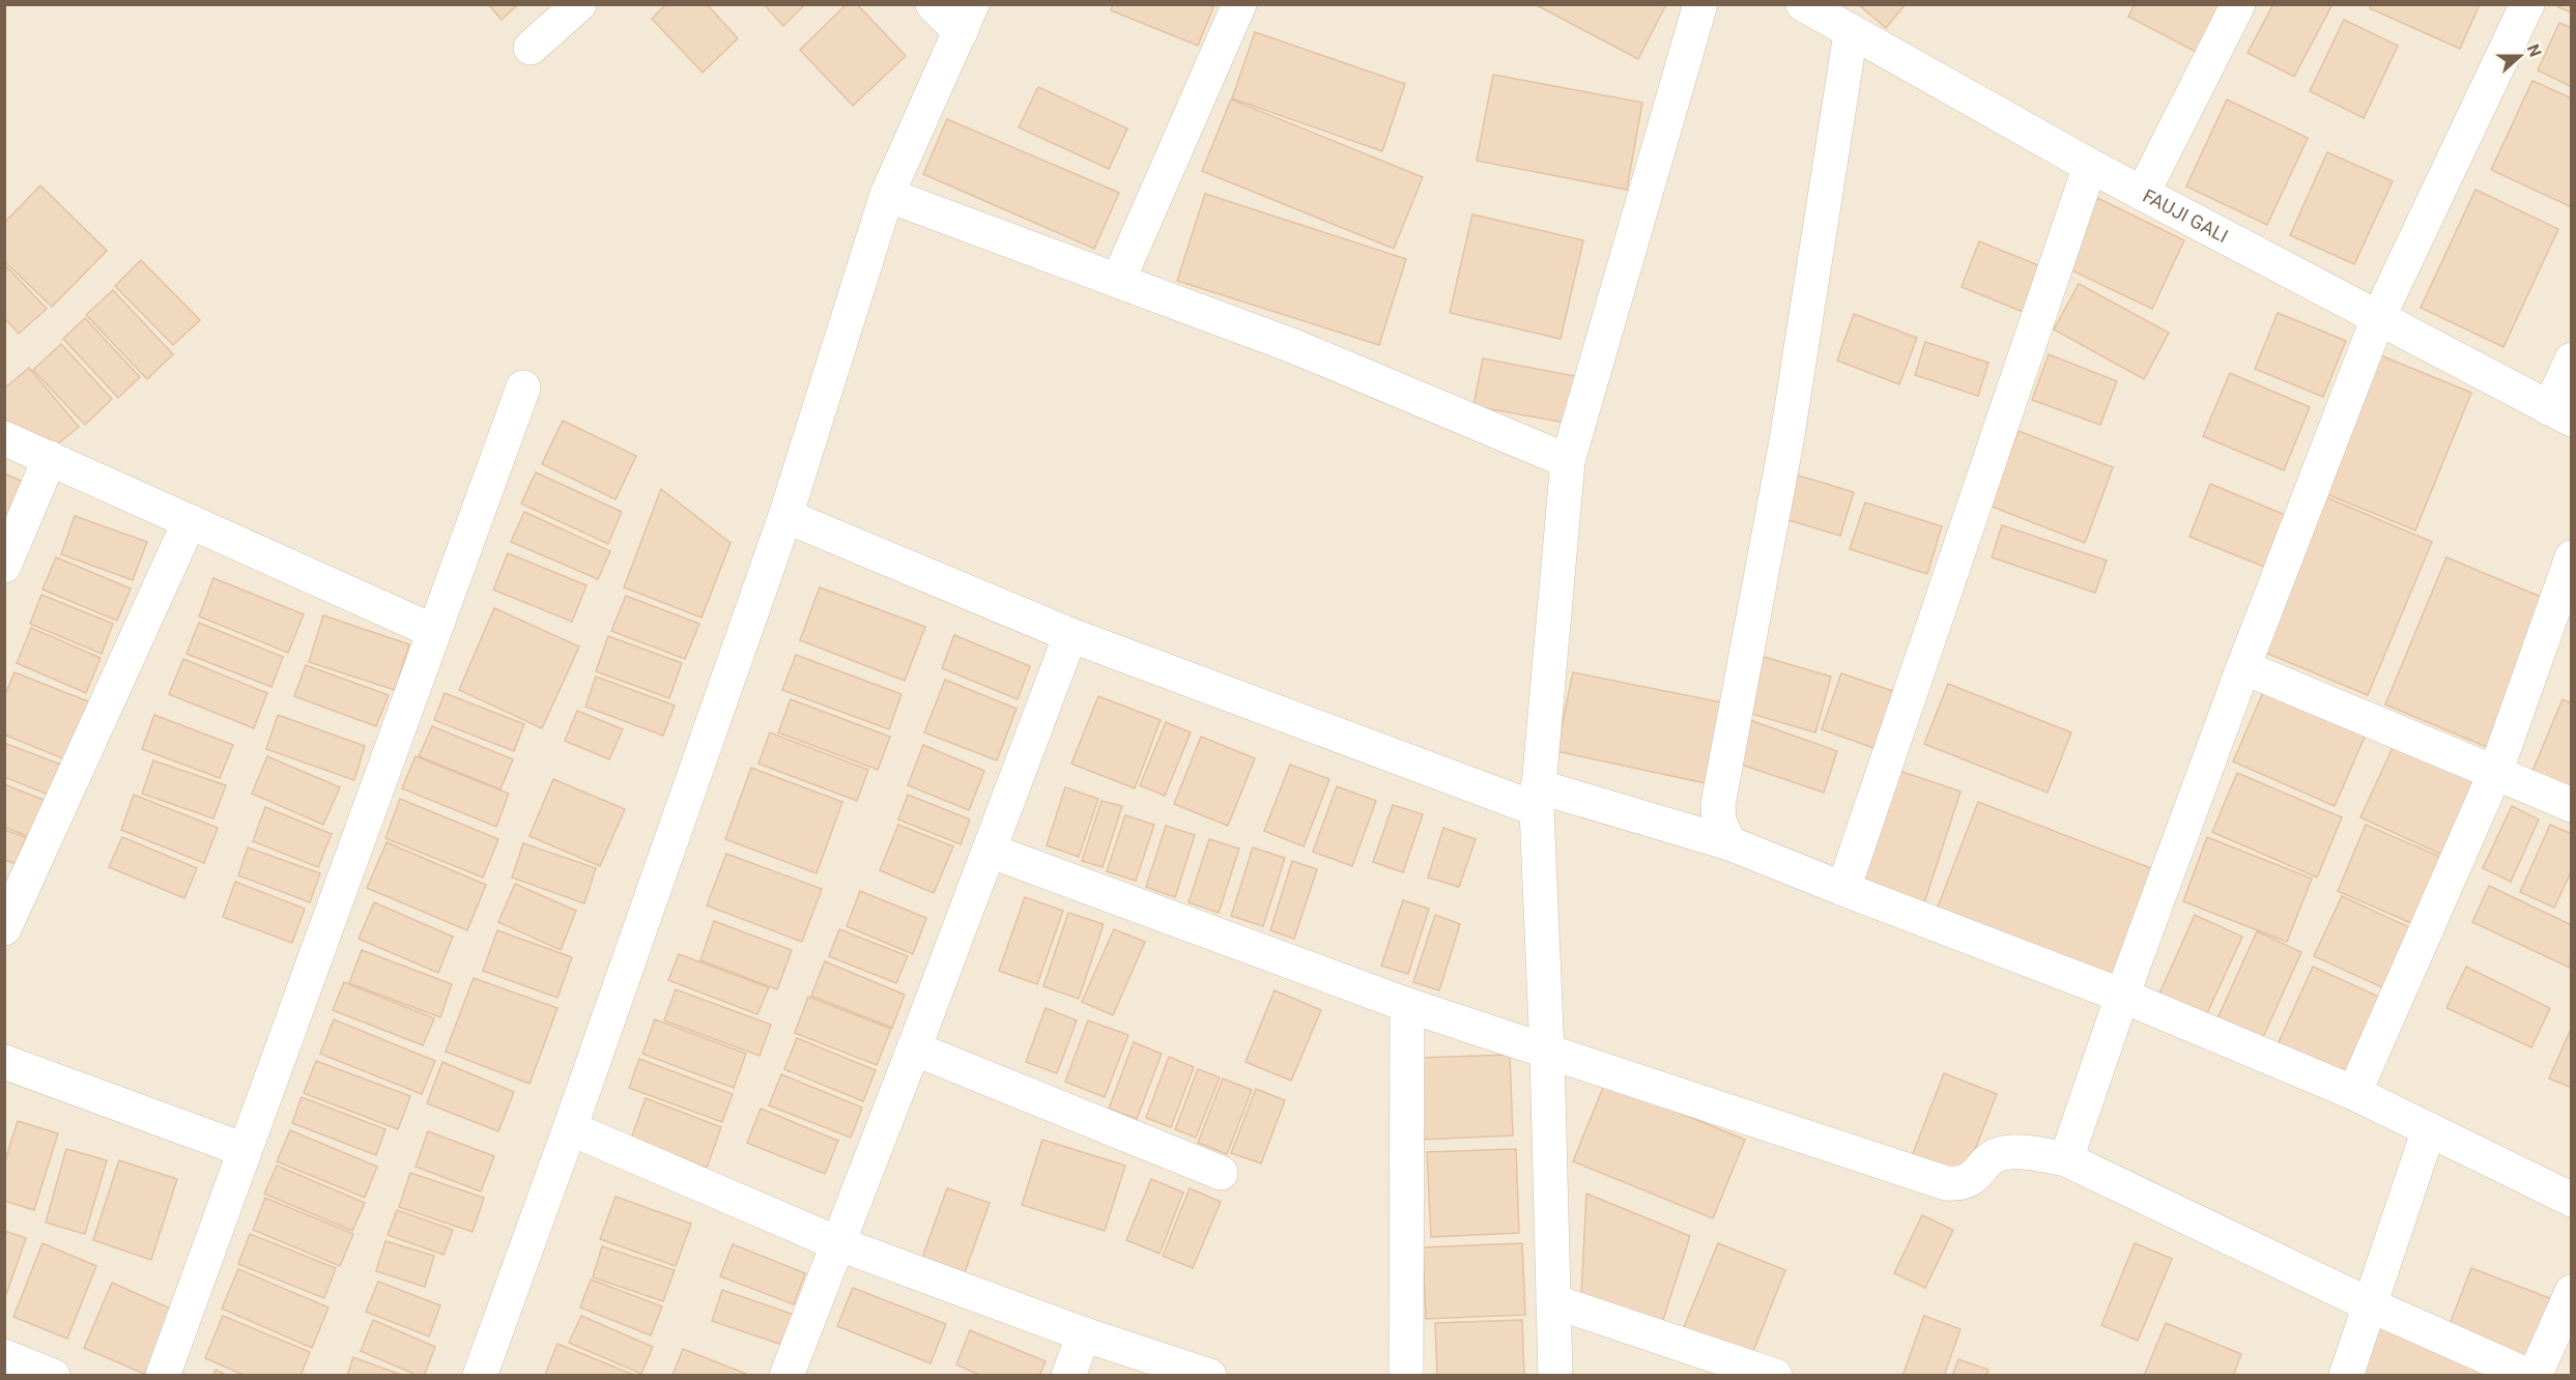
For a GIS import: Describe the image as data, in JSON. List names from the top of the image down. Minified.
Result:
{"streets":{"street":["FAUJI GALI"]},"north":"right"}
